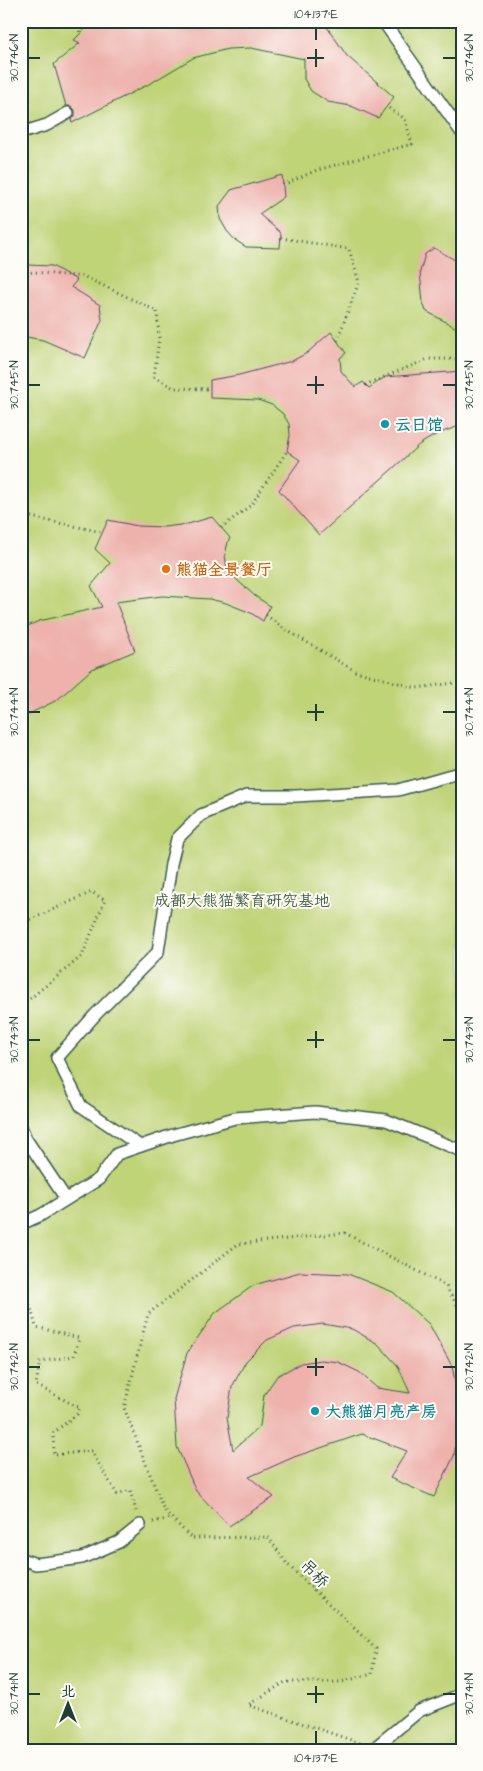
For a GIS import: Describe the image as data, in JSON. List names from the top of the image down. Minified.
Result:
{"streets":{"path":["吊桥"]},"parks":["成都大熊猫繁育研究基地"],"places":["云日馆","熊猫全景餐厅","大熊猫月亮产房"],"north":"top","coordinates":["104.137°E","30.746°N","30.745°N","30.744°N","30.743°N","30.742°N","30.741°N"]}
